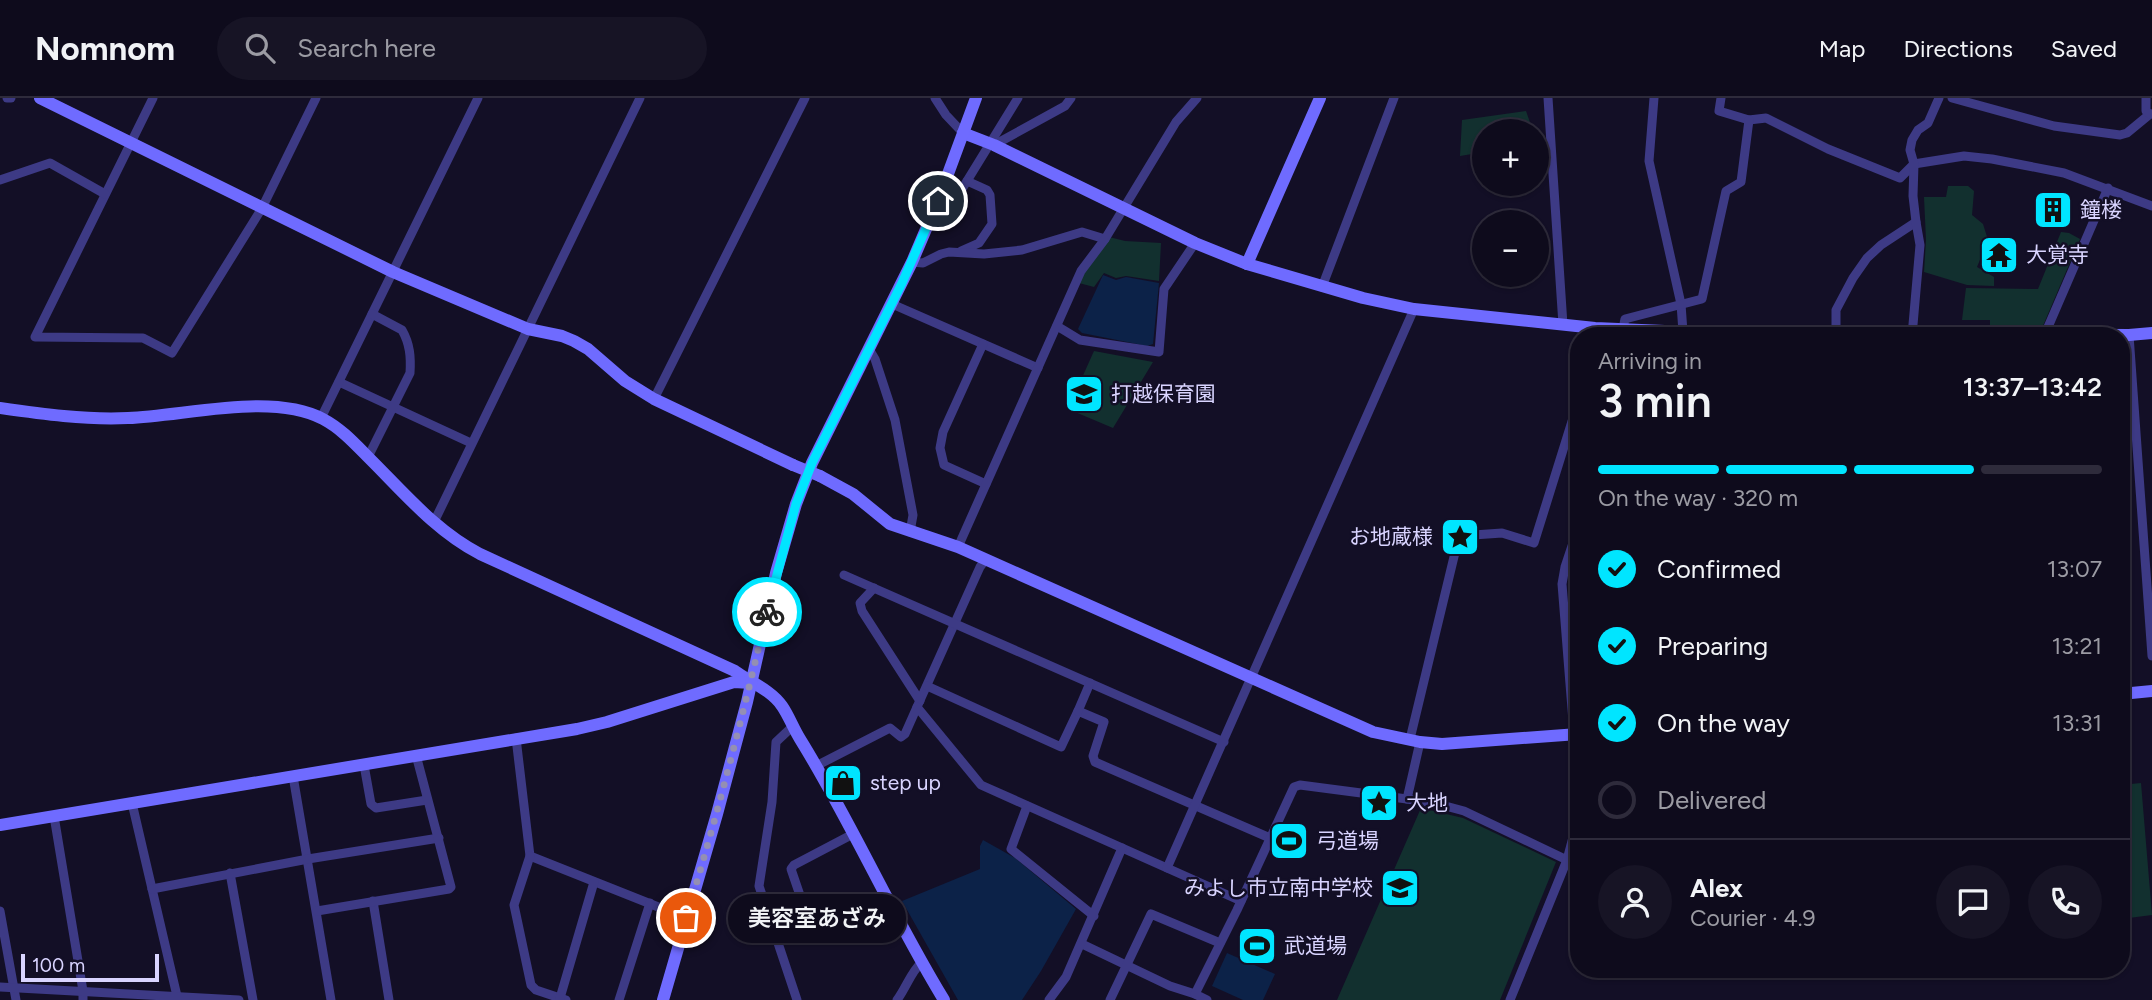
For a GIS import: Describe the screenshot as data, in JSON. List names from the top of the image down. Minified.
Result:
{"places":{"building":["鐘楼"],"temple":["大覚寺"],"school or university":["打越保育園","みよし市立南中学校"],"place":["お地蔵様","大地"],"shop":["step up"],"sports":["弓道場","武道場"],"other":["美容室あざみ"]},"scale_bar":"100 m","page":{"header":"Nomnom","search":"Search here","nav":["Map","Directions","Saved"],"map_buttons":["+","−"],"heading":["3 min","Arriving in","13:37–13:42"],"panel":["Alex","Courier · 4.9"],"bar":"On the way · 320 m","list":[["Confirmed","13:07"],["Preparing","13:21"],["On the way","13:31"],"Delivered"],"bubble":"美容室あざみ","scale":"100 m"}}
